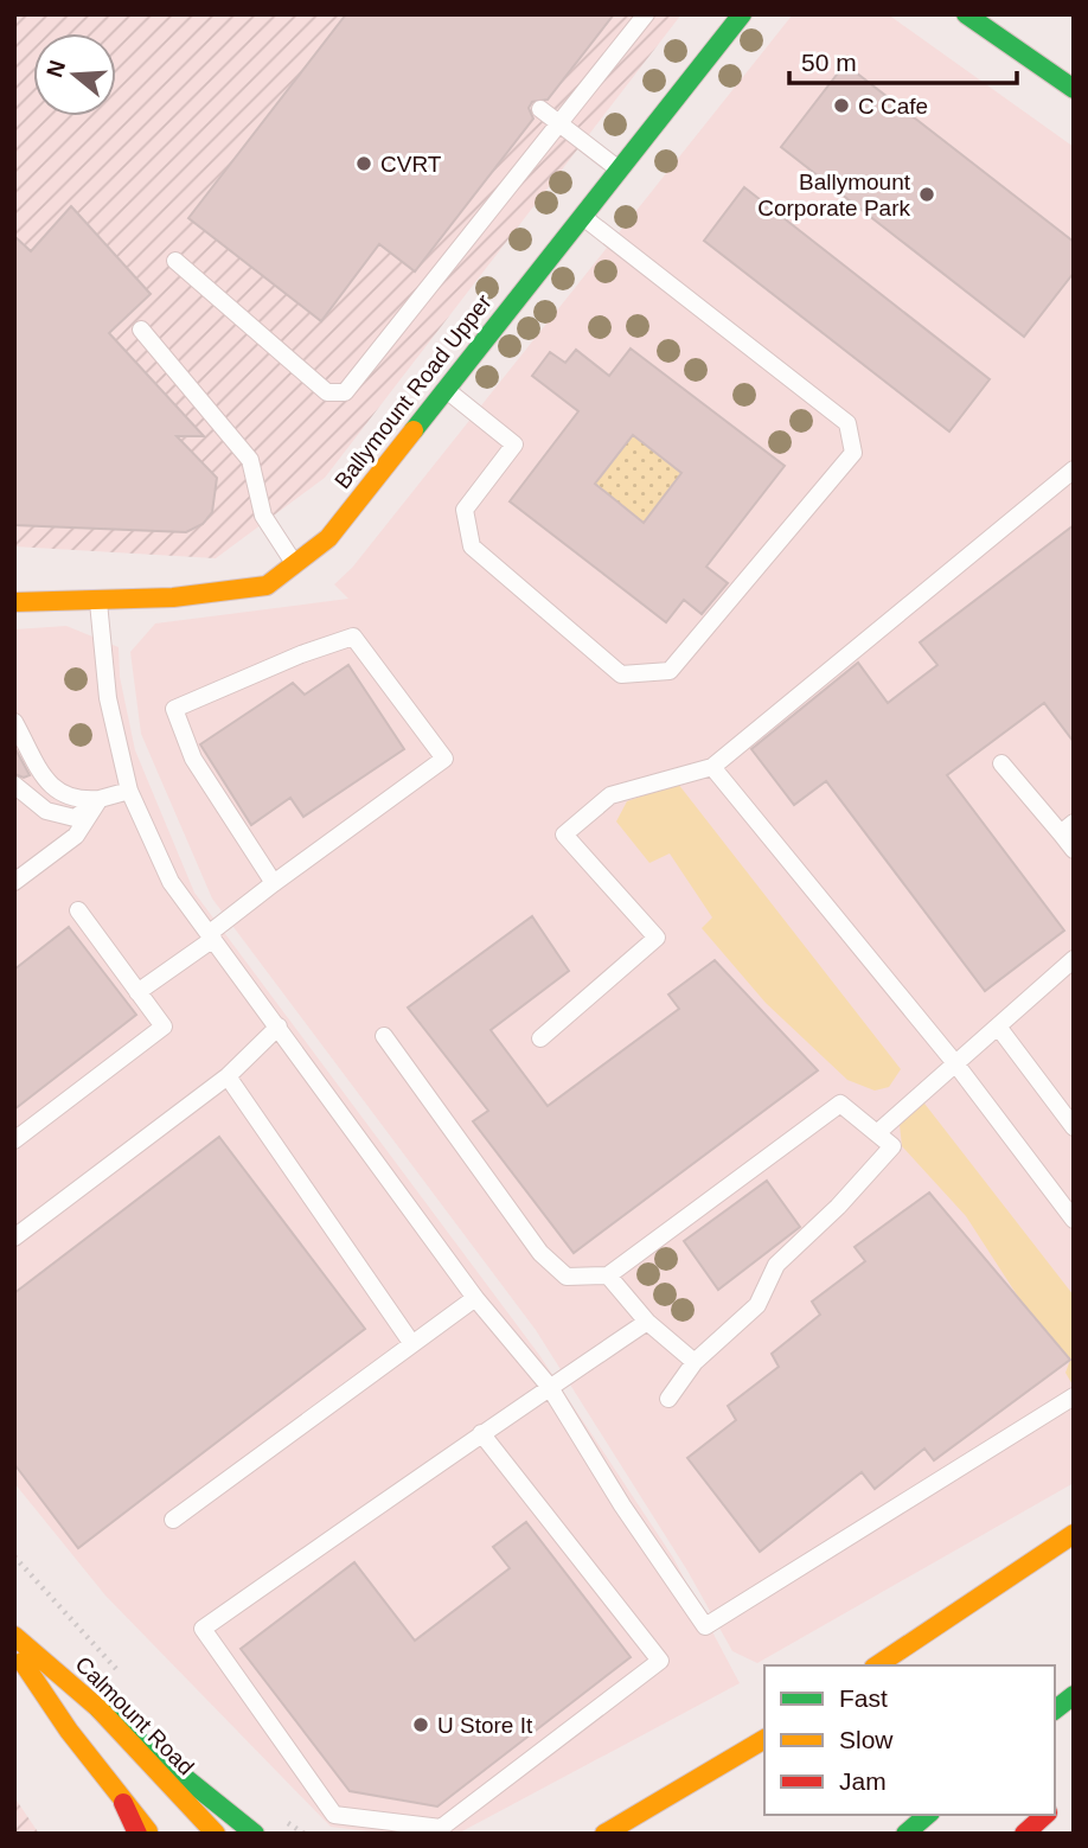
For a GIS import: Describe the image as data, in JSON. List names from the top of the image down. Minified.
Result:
{"streets":{"main road":["Ballymount Road Upper","Calmount Road"]},"places":["C Cafe","CVRT","Ballymount Corporate Park","U Store It"],"legend":["Fast","Slow","Jam"],"scale_bar":"50 m","north":"left"}
